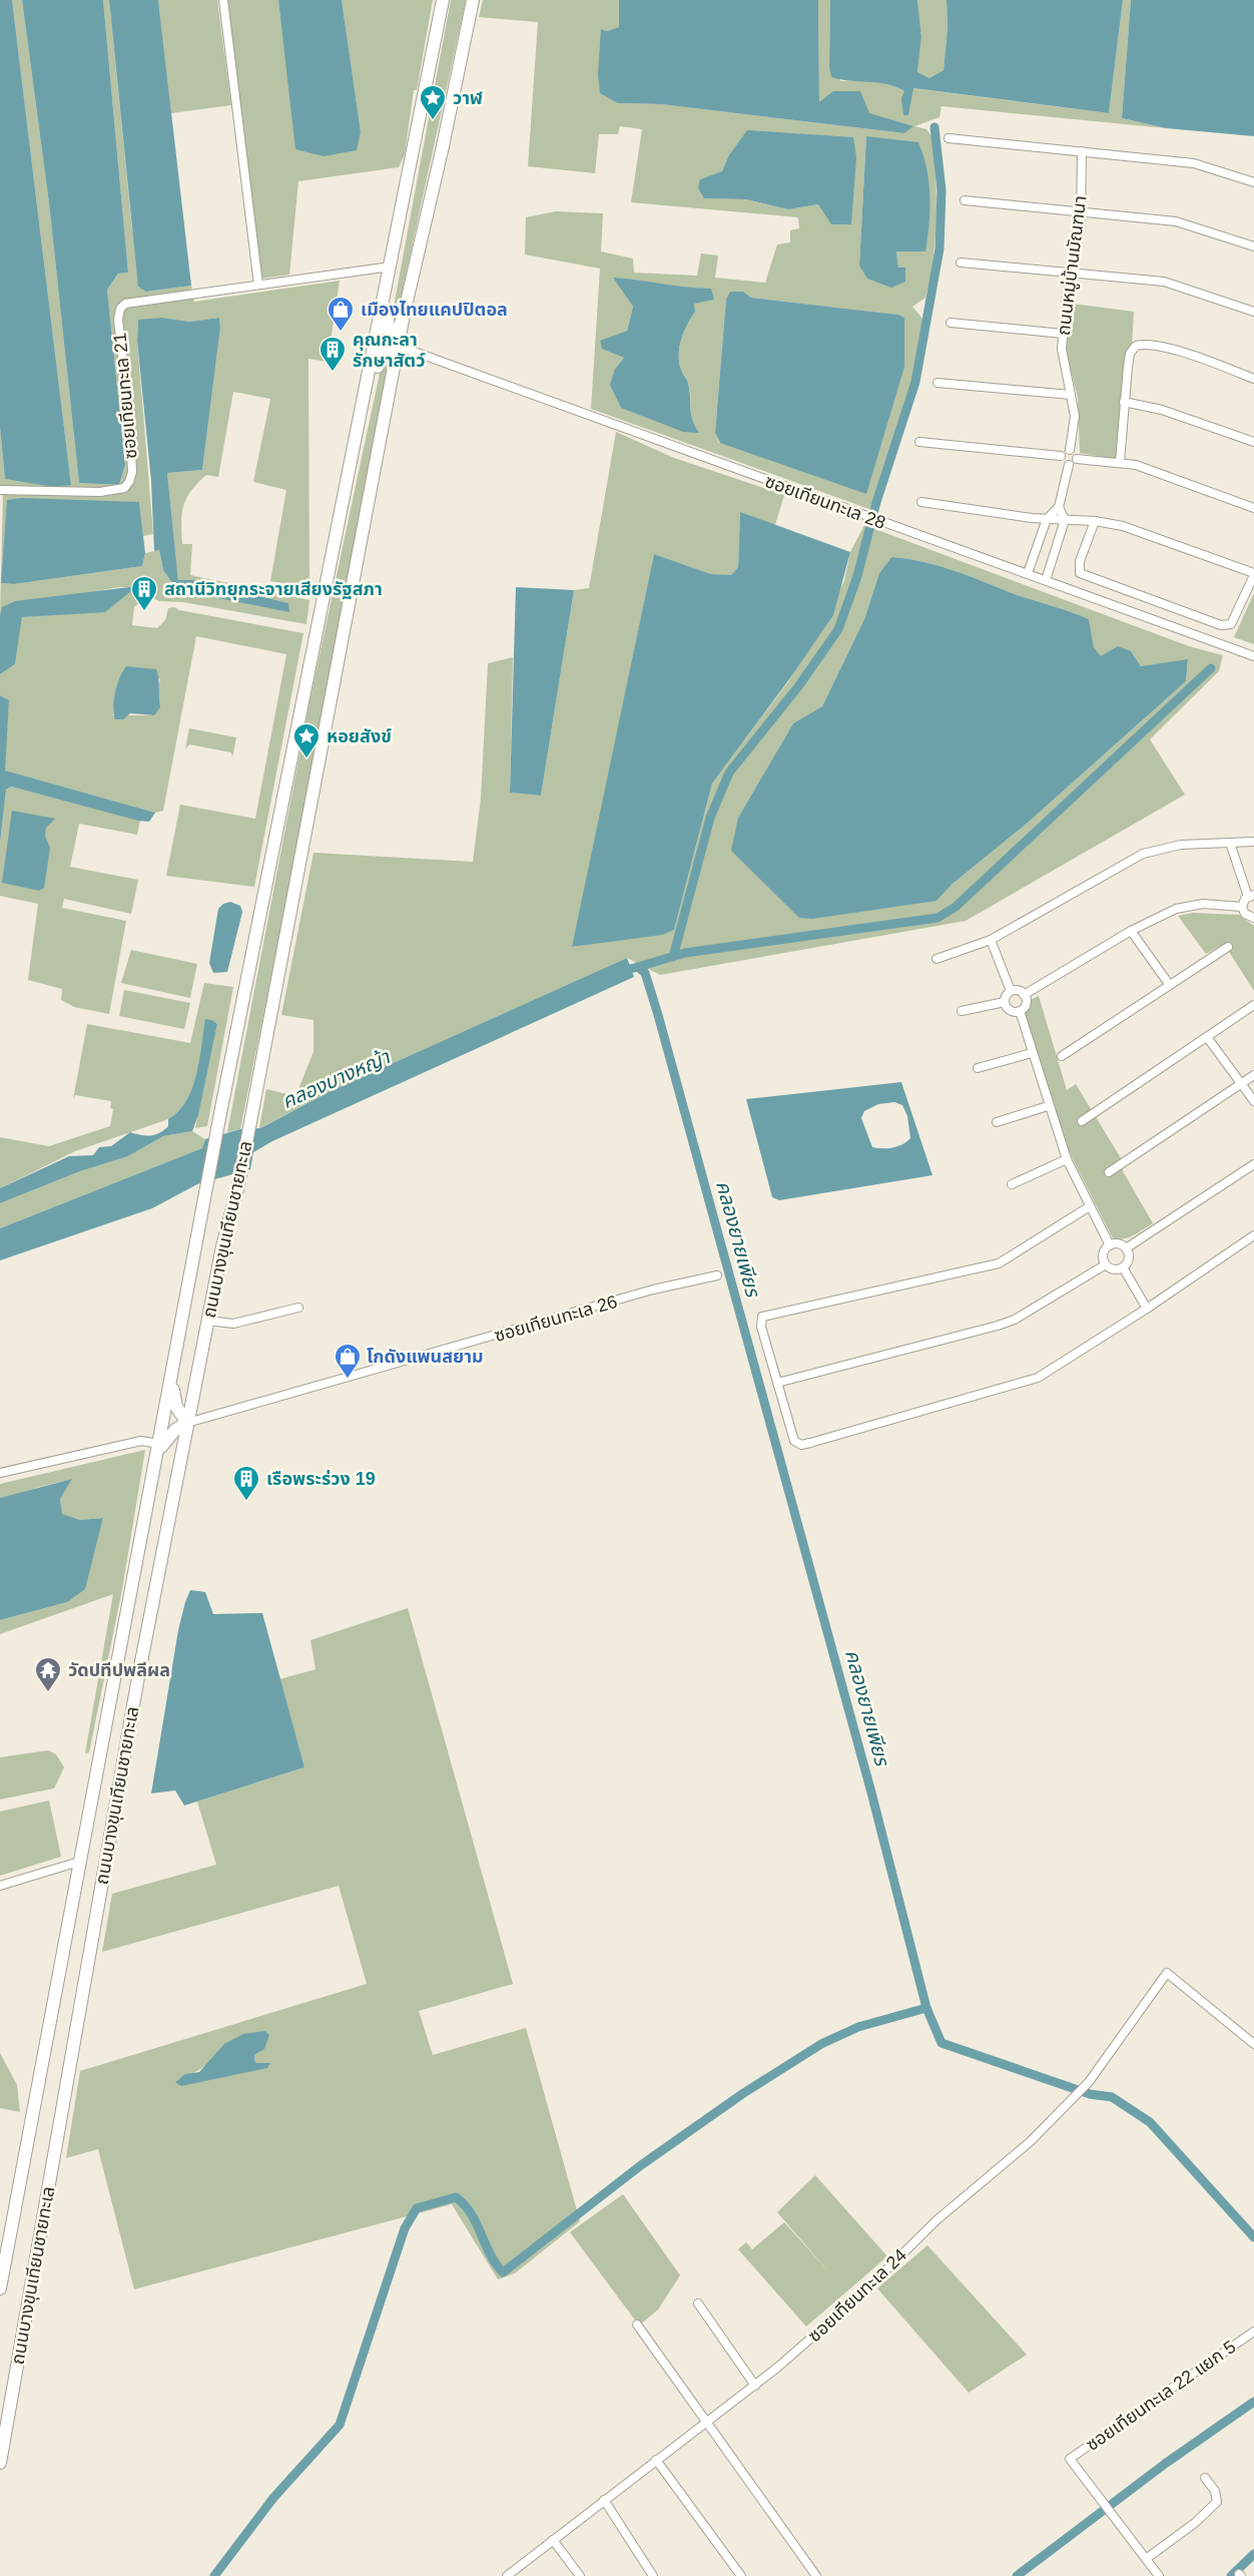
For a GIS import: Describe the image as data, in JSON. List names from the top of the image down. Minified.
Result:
{"streets":{"main road":["ถนนบางขุนเทียนชายทะเล"],"street":["ถนนหมู่บ้านมัณฑนา","ซอยเทียนทะเล 21","ซอยเทียนทะเล 28","ซอยเทียนทะเล 26","ซอยเทียนทะเล 24","ซอยเทียนทะเล 22 แยก 5"]},"crossings":[["ซอยเทียนทะเล 21","ถนนบางขุนเทียนชายทะเล"],["ซอยเทียนทะเล 28","ถนนบางขุนเทียนชายทะเล"],["ถนนบางขุนเทียนชายทะเล","ซอยเทียนทะเล 26"]],"water":["คลองบางหญ้า","คลองยายเพียร"],"places":{"place":["วาฬ","หอยสังข์"],"shop":["เมืองไทยแคปปิตอล","โกดังแพนสยาม"],"building":["คุณกะลา รักษาสัตว์","สถานีวิทยุกระจายเสียงรัฐสภา","เรือพระร่วง 19"],"temple":["วัดปทีปพลีผล"]}}
